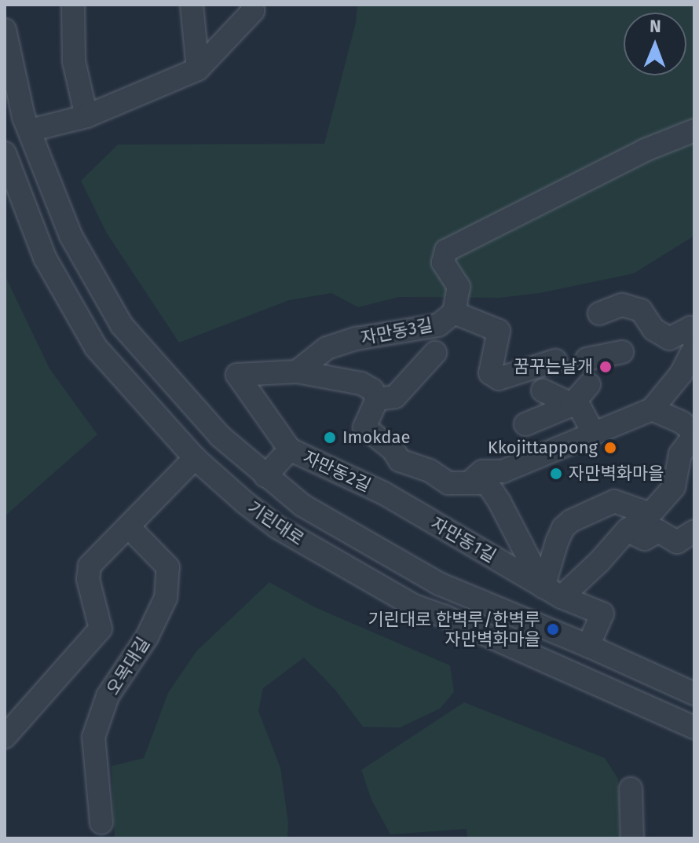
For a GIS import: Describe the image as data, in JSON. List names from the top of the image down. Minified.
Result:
{"streets":{"street":["자만동3길","자만동2길","기린대로","자만동1길","오목대길"]},"crossings":[["자만동2길","기린대로"],["자만동2길","자만동1길"],["기린대로","자만동1길"]],"places":["꿈꾸는날개","Imokdae","Kkojittappong","자만벽화마을","기린대로 한벽루/한벽루 자만벽화마을"],"north":"top"}
